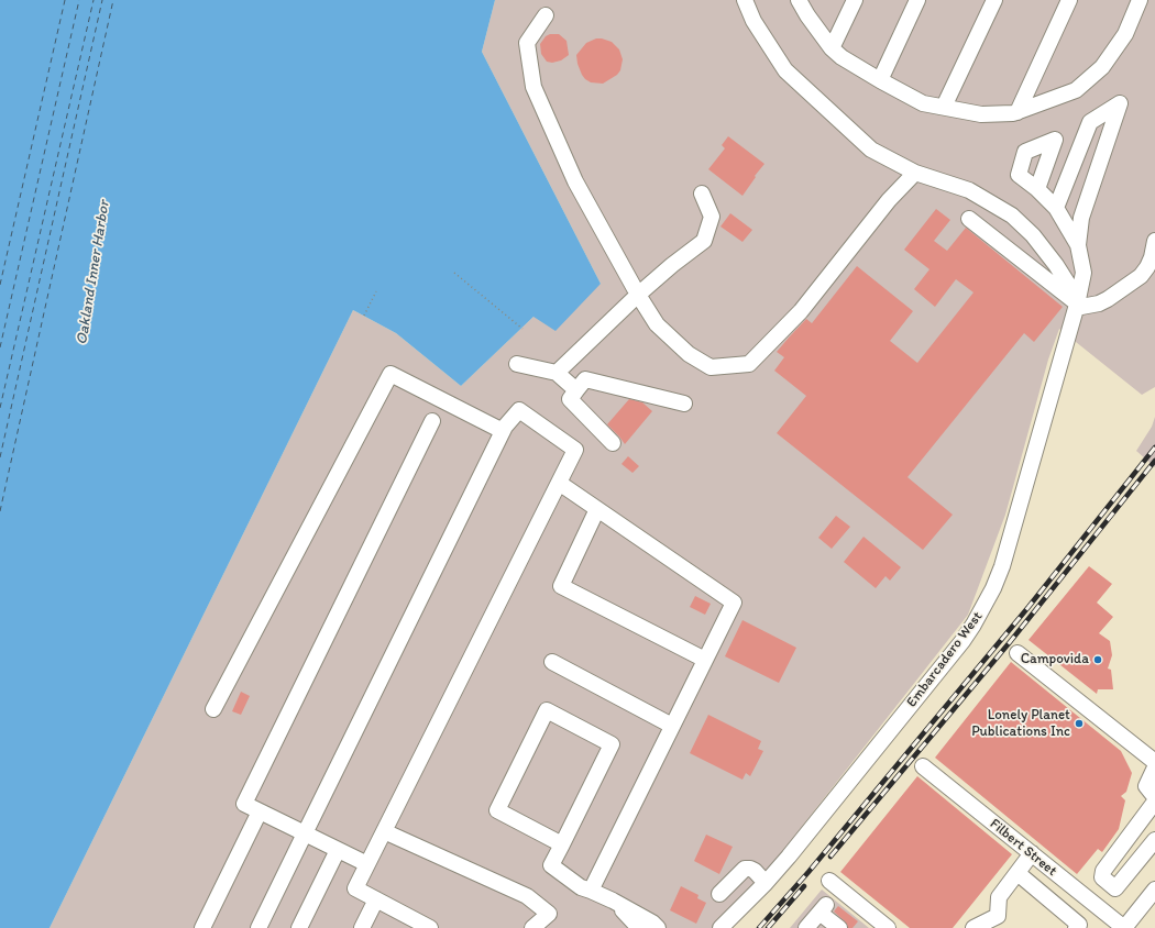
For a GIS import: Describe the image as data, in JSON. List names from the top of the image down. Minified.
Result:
{"streets":{"street":["Embarcadero West","Filbert Street"]},"water":["Oakland Inner Harbor"],"places":["Campovida","Lonely Planet Publications Inc"]}
